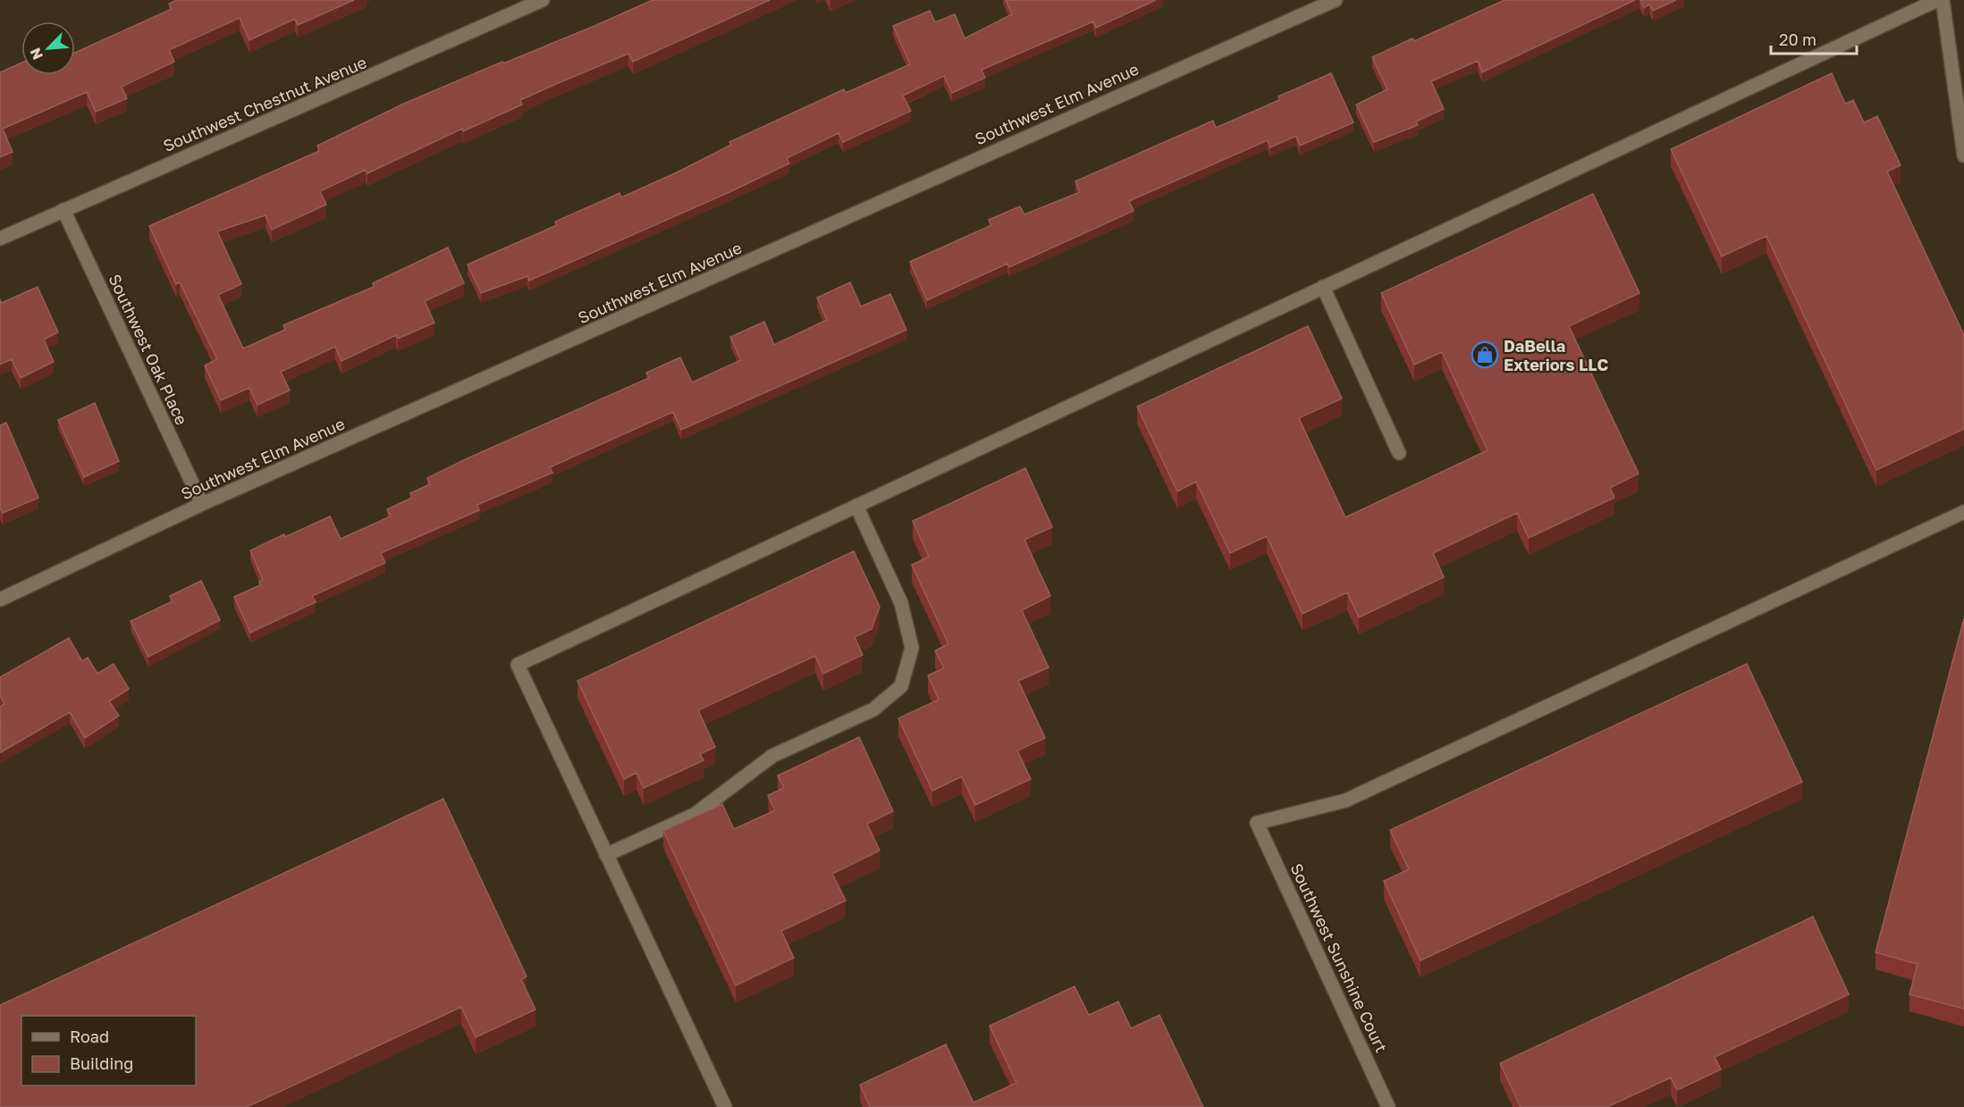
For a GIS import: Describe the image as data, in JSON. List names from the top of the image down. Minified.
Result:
{"streets":{"street":["Southwest Chestnut Avenue","Southwest Elm Avenue","Southwest Oak Place","Southwest Sunshine Court"]},"crossings":[["Southwest Chestnut Avenue","Southwest Oak Place"],["Southwest Elm Avenue","Southwest Oak Place"]],"places":{"shop":["DaBella Exteriors LLC"]},"legend":["Road","Building"],"scale_bar":"20 m","north":"bottom left"}
